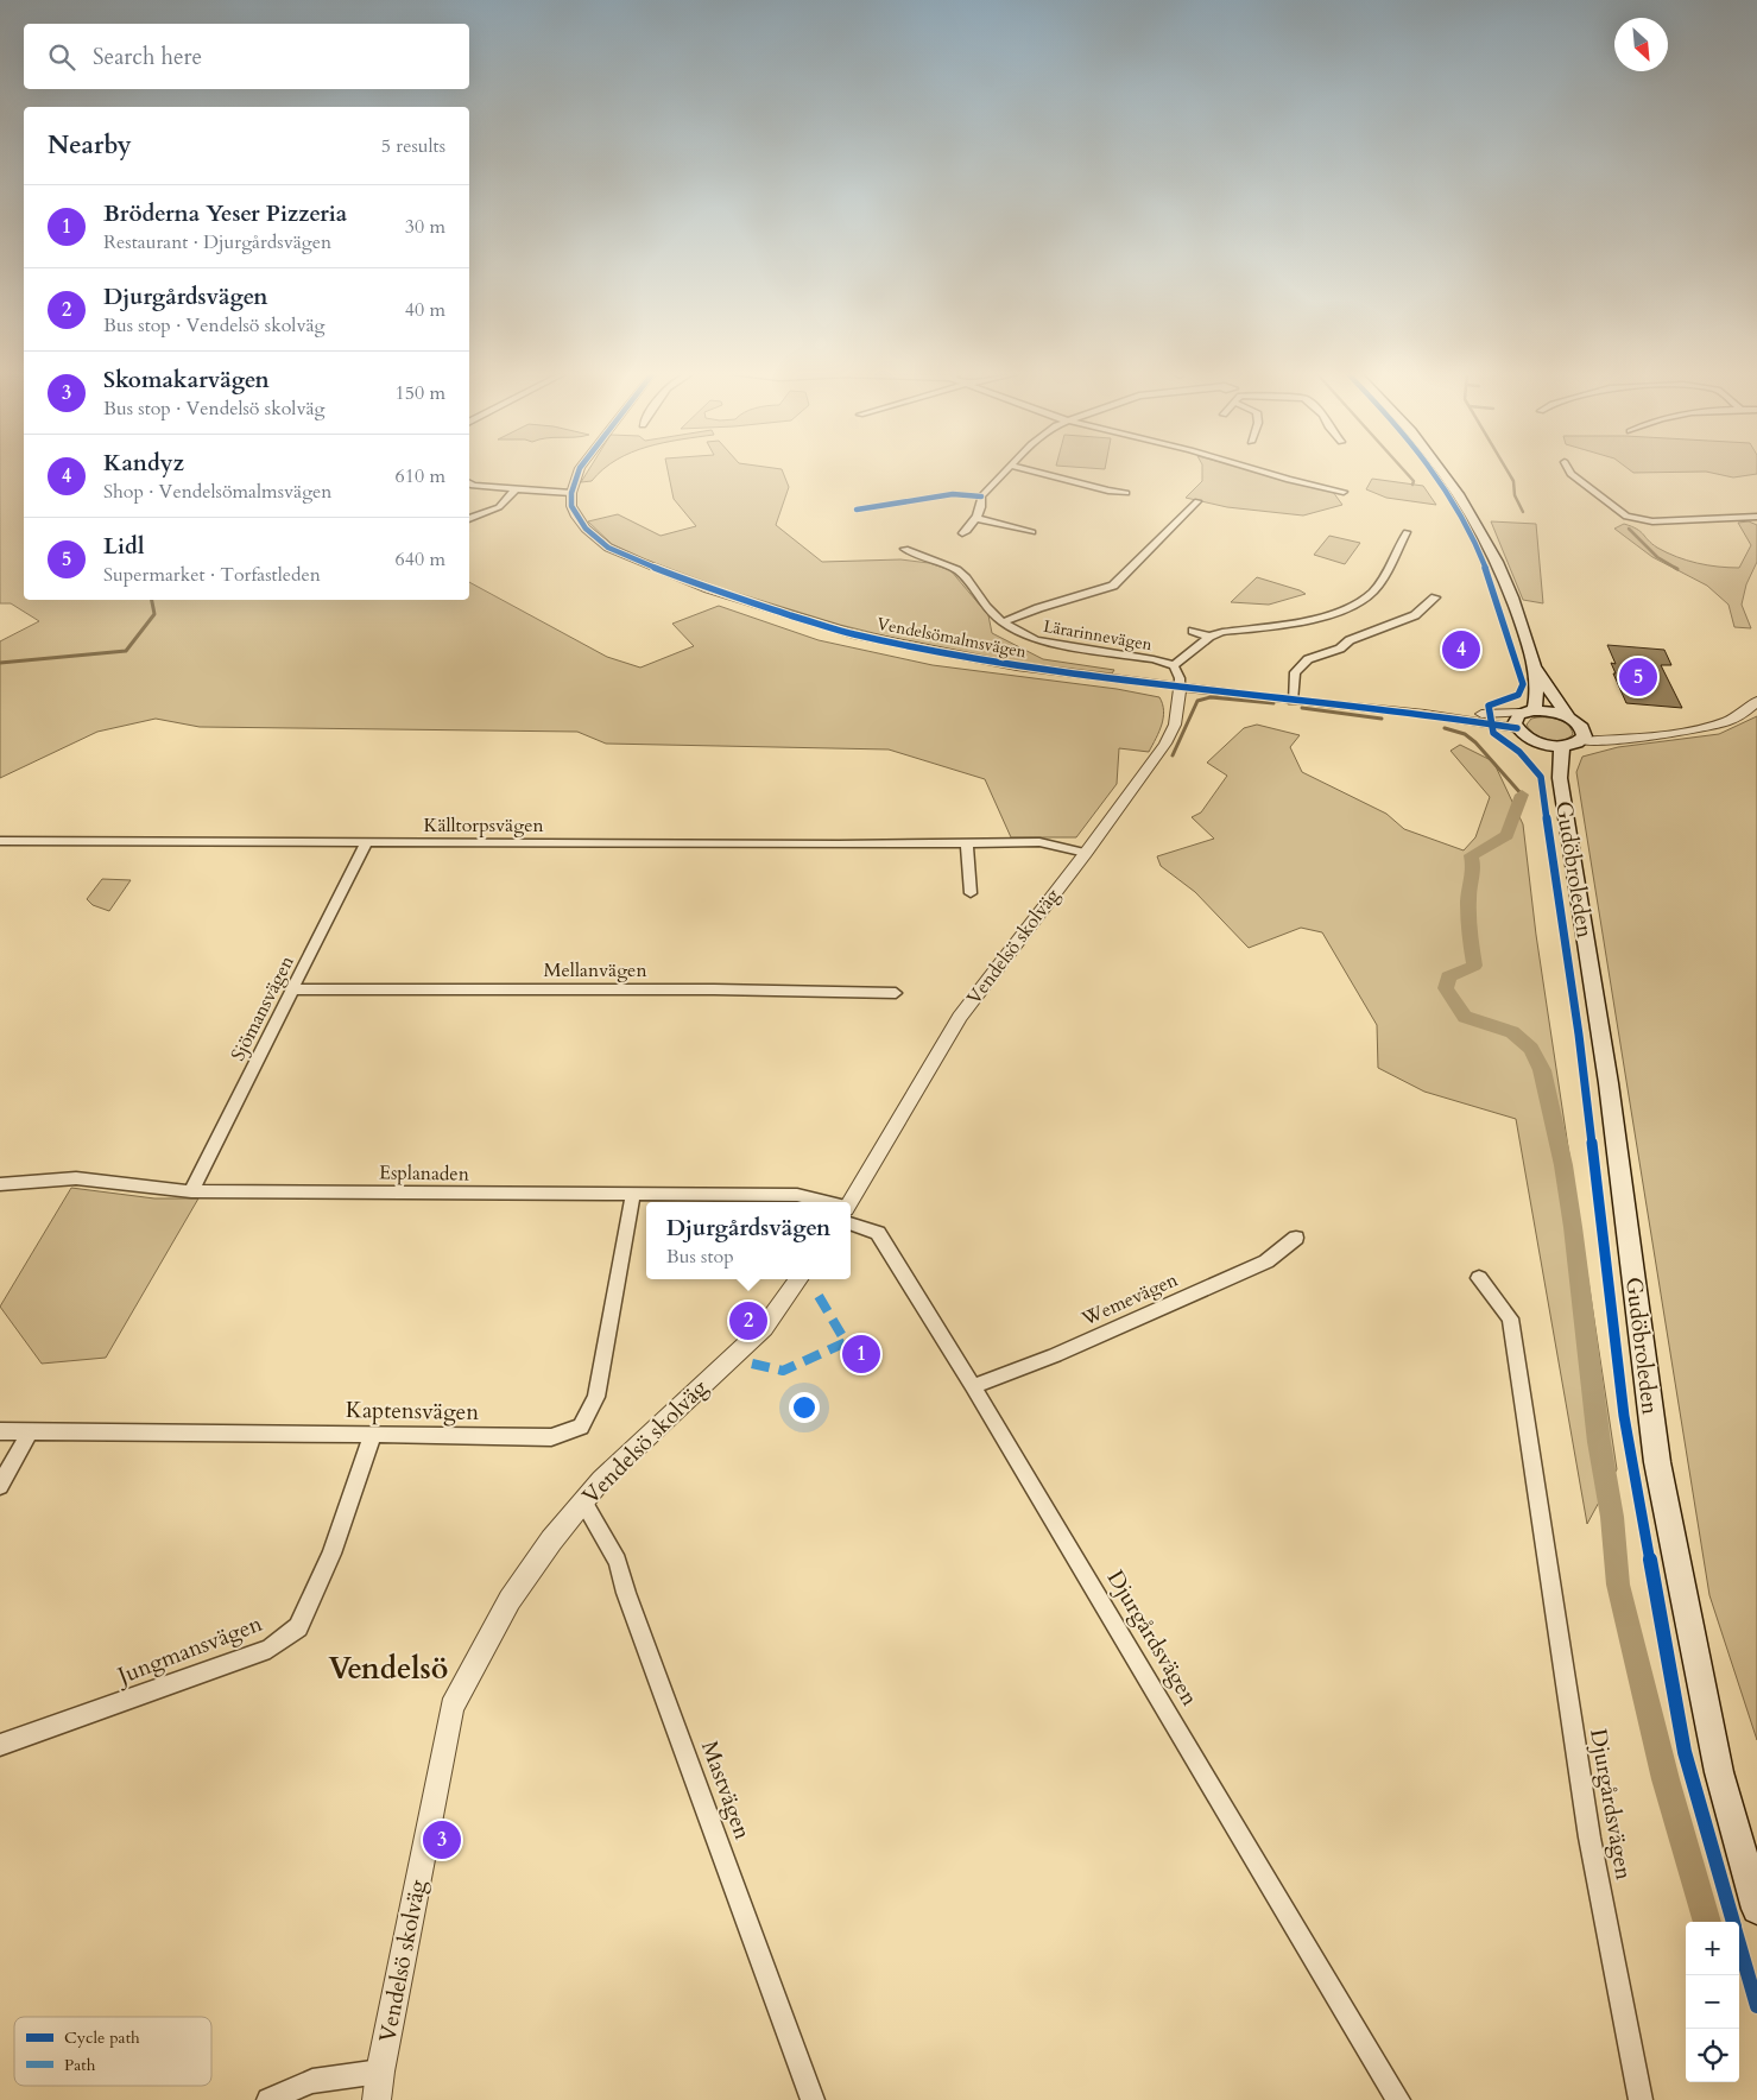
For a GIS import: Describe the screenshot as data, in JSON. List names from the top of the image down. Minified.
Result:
{"streets":{"main road":["Gudöbroleden"],"street":["Lärarinnevägen","Vendelsömalmsvägen","Källtorpsvägen","Vendelsö skolväg","Mellanvägen","Sjömansvägen","Esplanaden","Wemevägen","Kaptensvägen","Djurgårdsvägen","Jungmansvägen","Mastvägen"]},"crossings":[["Vendelsömalmsvägen","Vendelsö skolväg"],["Källtorpsvägen","Vendelsö skolväg"],["Källtorpsvägen","Sjömansvägen"],["Vendelsö skolväg","Mastvägen"],["Mellanvägen","Sjömansvägen"],["Sjömansvägen","Esplanaden"],["Esplanaden","Kaptensvägen"],["Wemevägen","Djurgårdsvägen"],["Kaptensvägen","Jungmansvägen"]],"districts":["Vendelsö"],"legend":["Cycle path","Path"],"north":"bottom right","page":{"search":"Search here","heading":["Nearby","5 results"],"list":[{"mark":"1","name":"Bröderna Yeser Pizzeria","note":"Restaurant · Djurgårdsvägen","value":"30 m"},{"mark":"2","name":"Djurgårdsvägen","note":"Bus stop · Vendelsö skolväg","value":"40 m"},{"mark":"3","name":"Skomakarvägen","note":"Bus stop · Vendelsö skolväg","value":"150 m"},{"mark":"4","name":"Kandyz","note":"Shop · Vendelsömalmsvägen","value":"610 m"},{"mark":"5","name":"Lidl","note":"Supermarket · Torfastleden","value":"640 m"}],"pins":["4","5","2","1","3"],"popup":["Djurgårdsvägen","Bus stop"],"map_buttons":["+","−"]}}
